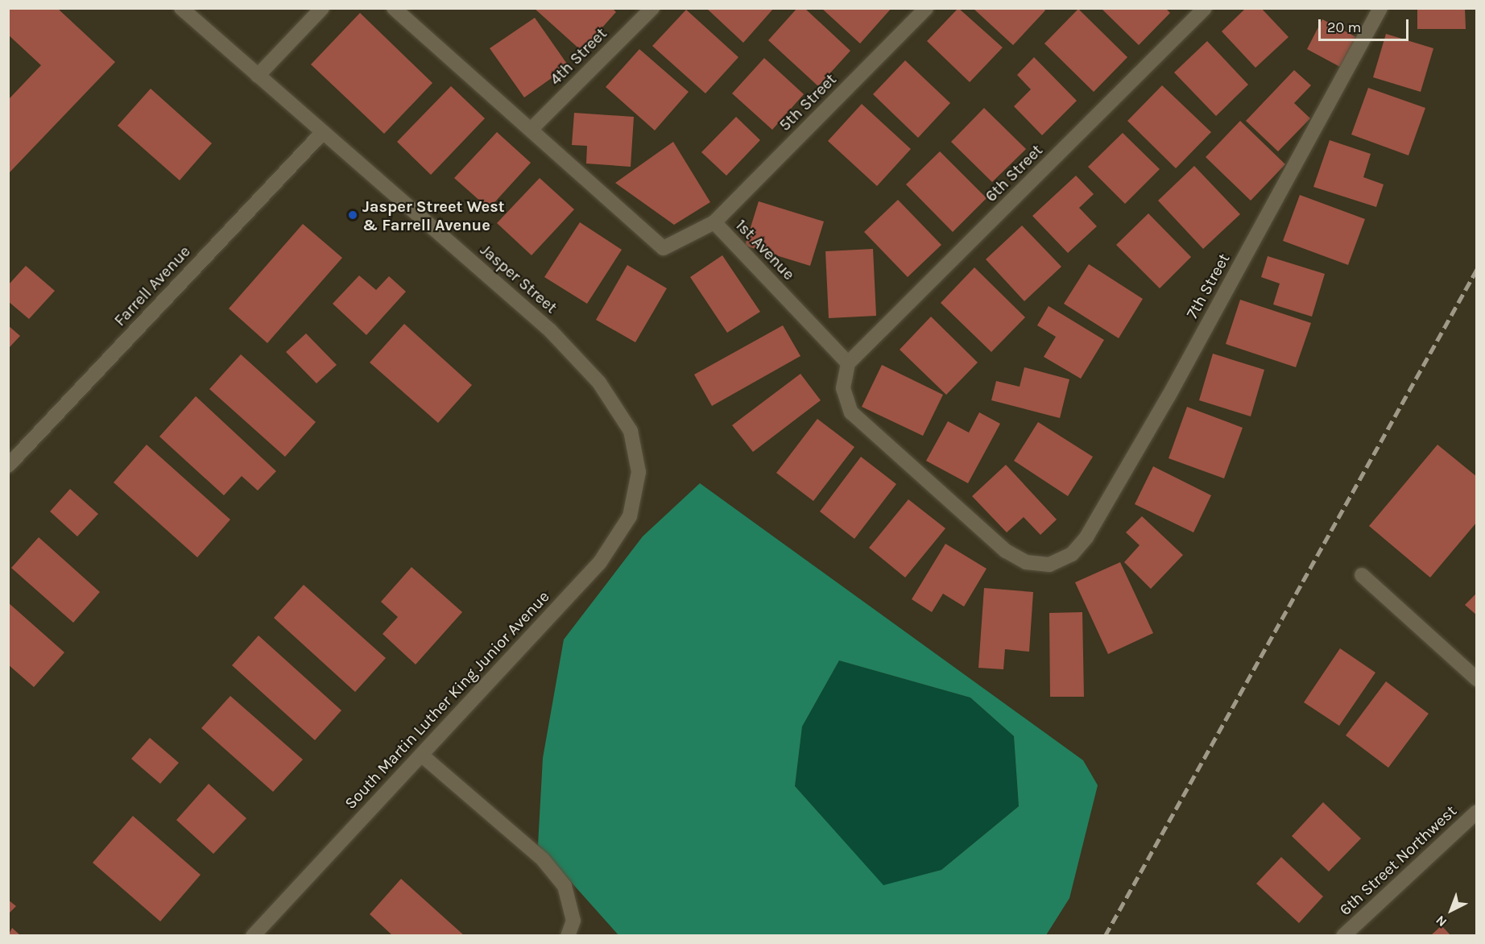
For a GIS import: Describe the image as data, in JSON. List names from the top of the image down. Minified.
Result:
{"streets":{"street":["4th Street","5th Street","6th Street","1st Avenue","Jasper Street","Farrell Avenue","7th Street","South Martin Luther King Junior Avenue","6th Street Northwest"]},"crossings":[["4th Street","1st Avenue"],["5th Street","1st Avenue"],["6th Street","1st Avenue"],["6th Street","7th Street"],["1st Avenue","7th Street"],["Jasper Street","Farrell Avenue"],["Jasper Street","South Martin Luther King Junior Avenue"]],"places":["Jasper Street West & Farrell Avenue"],"scale_bar":"20 m","north":"bottom left"}
